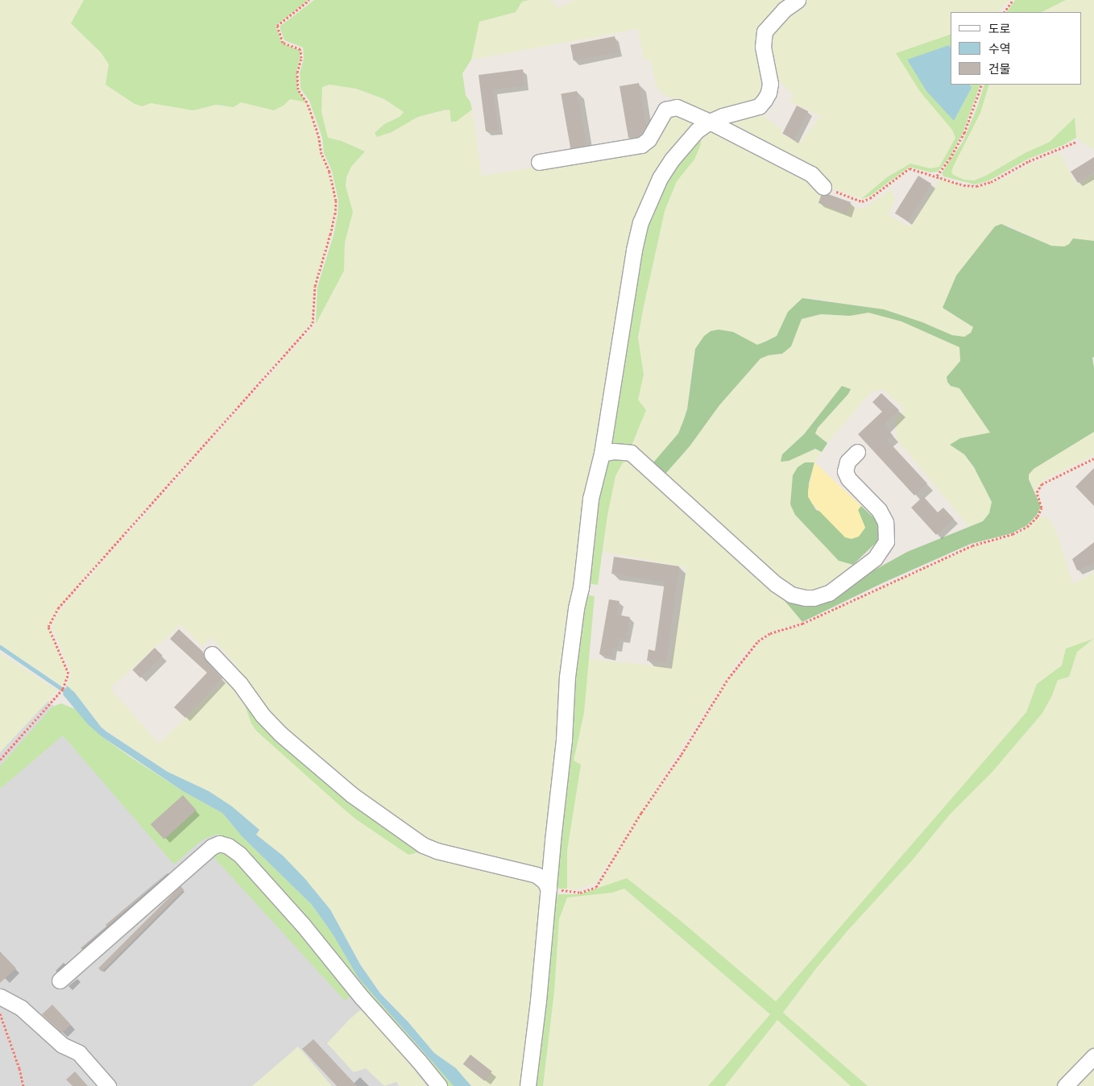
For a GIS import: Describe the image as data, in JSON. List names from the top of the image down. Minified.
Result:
{"legend":["도로","수역","건물"]}
